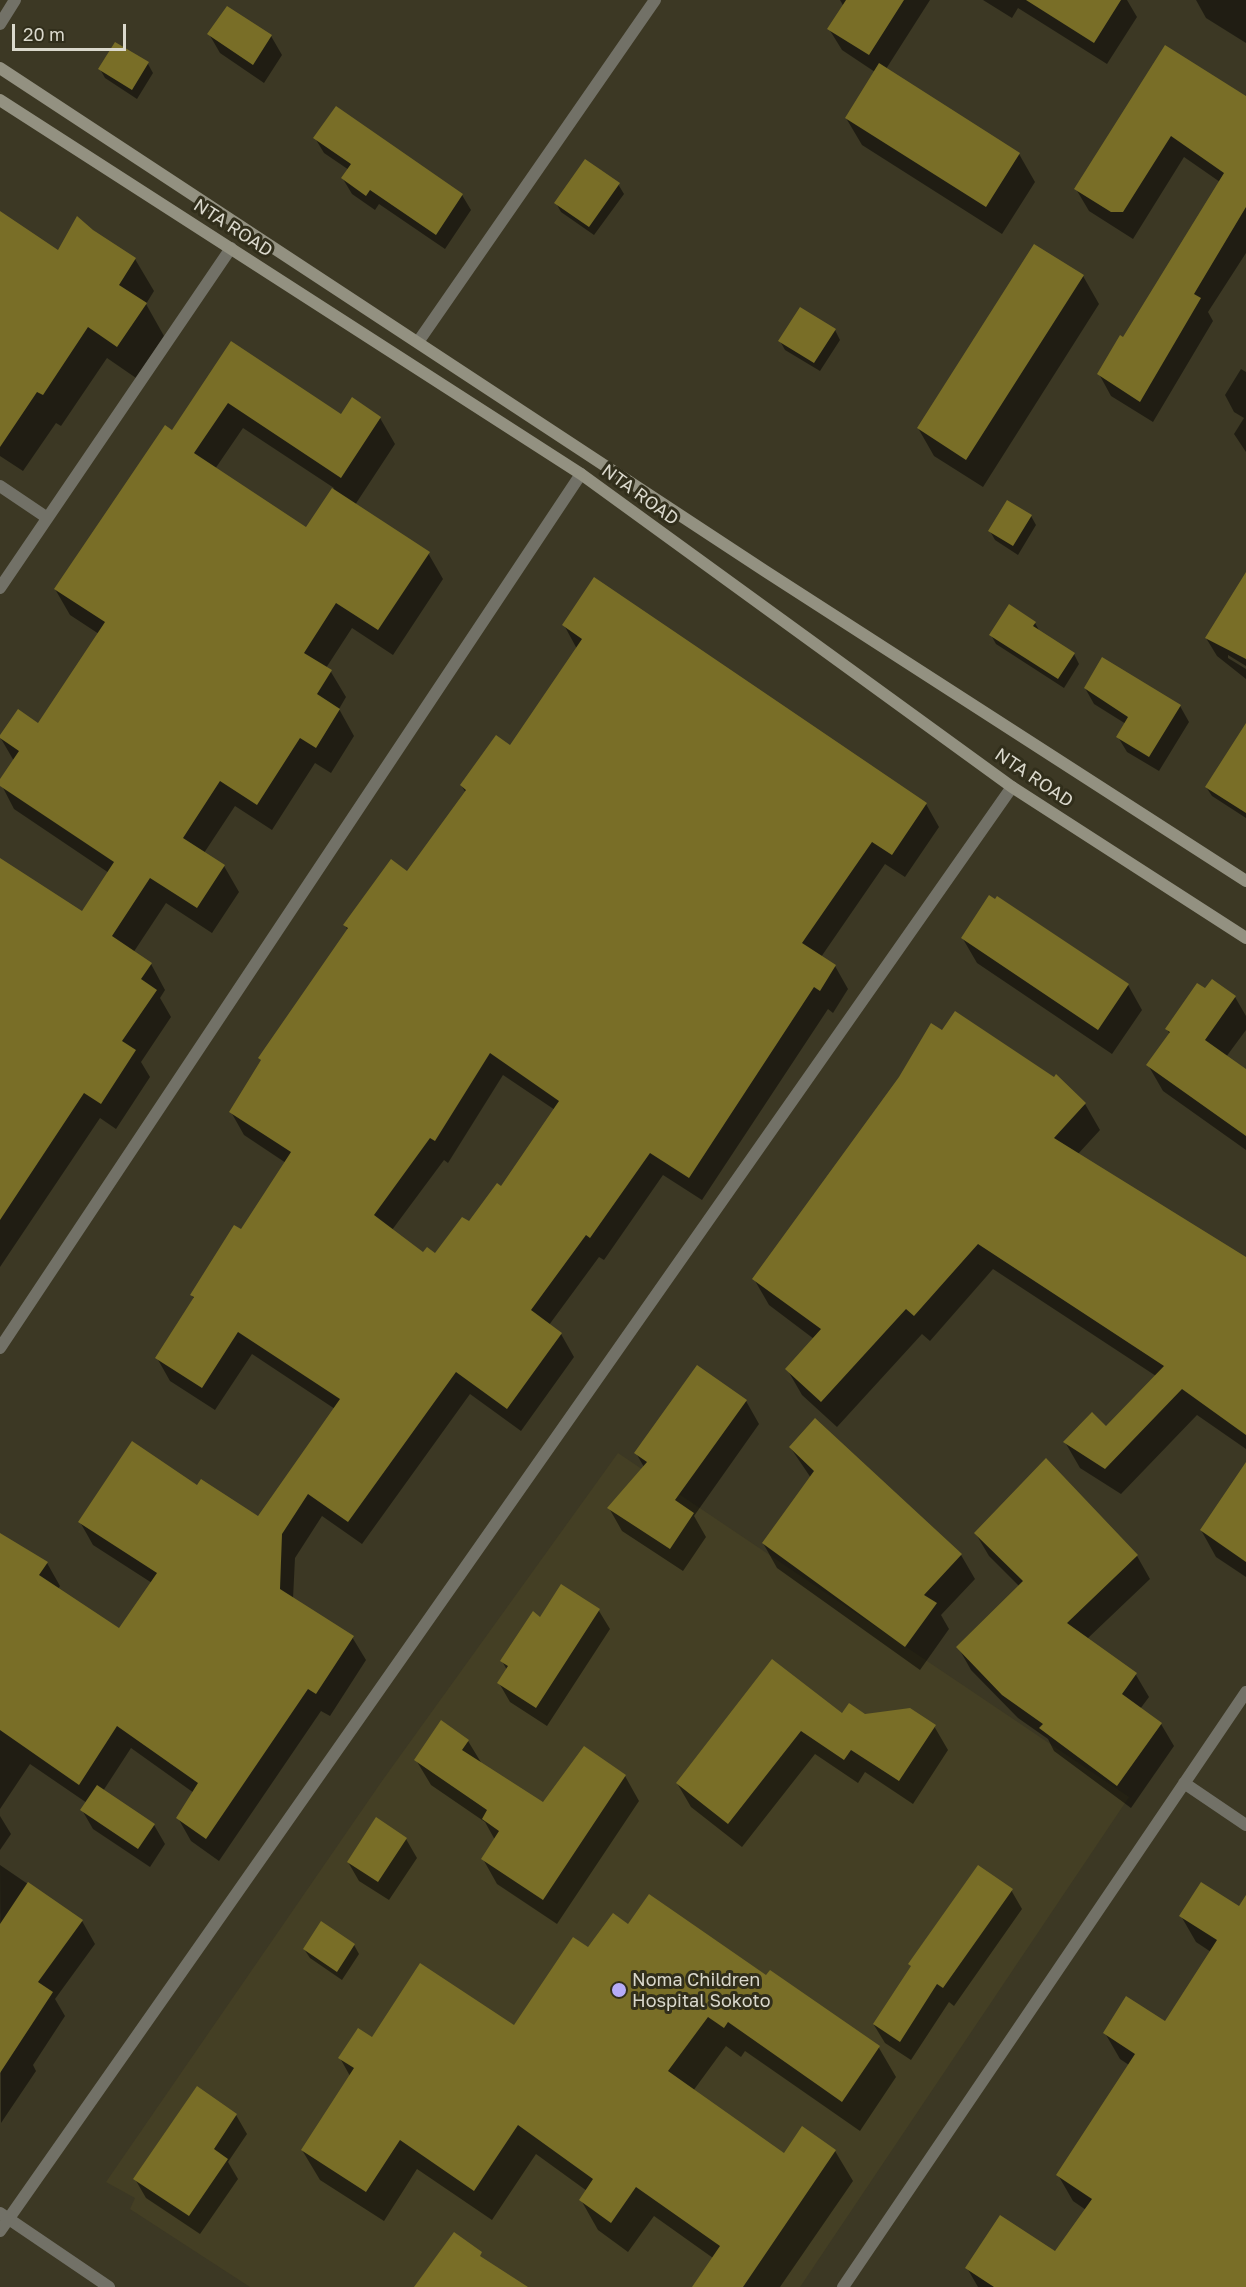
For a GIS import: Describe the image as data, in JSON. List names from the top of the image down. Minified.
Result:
{"streets":{"main road":["NTA ROAD"]},"places":["Noma Children Hospital Sokoto"],"scale_bar":"20 m"}
